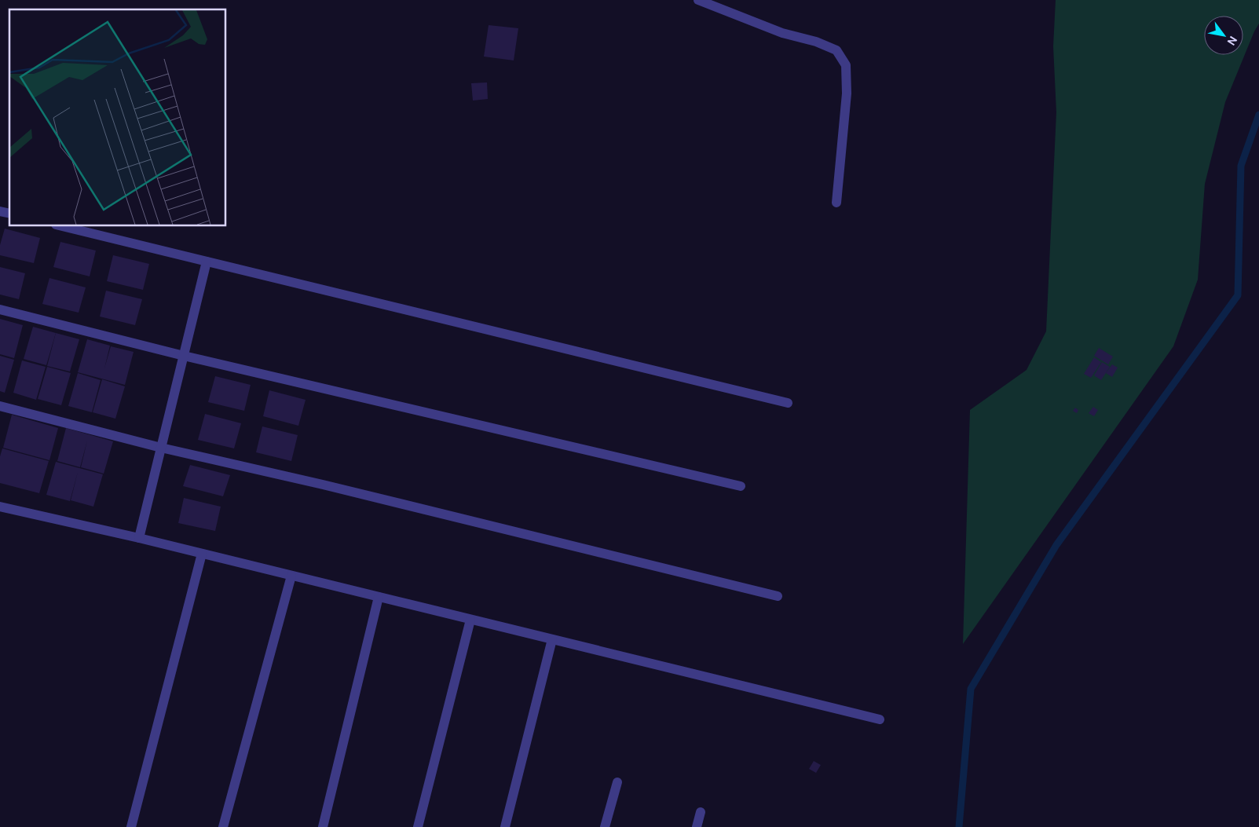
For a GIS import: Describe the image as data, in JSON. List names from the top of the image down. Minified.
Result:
{"north":"bottom right"}
